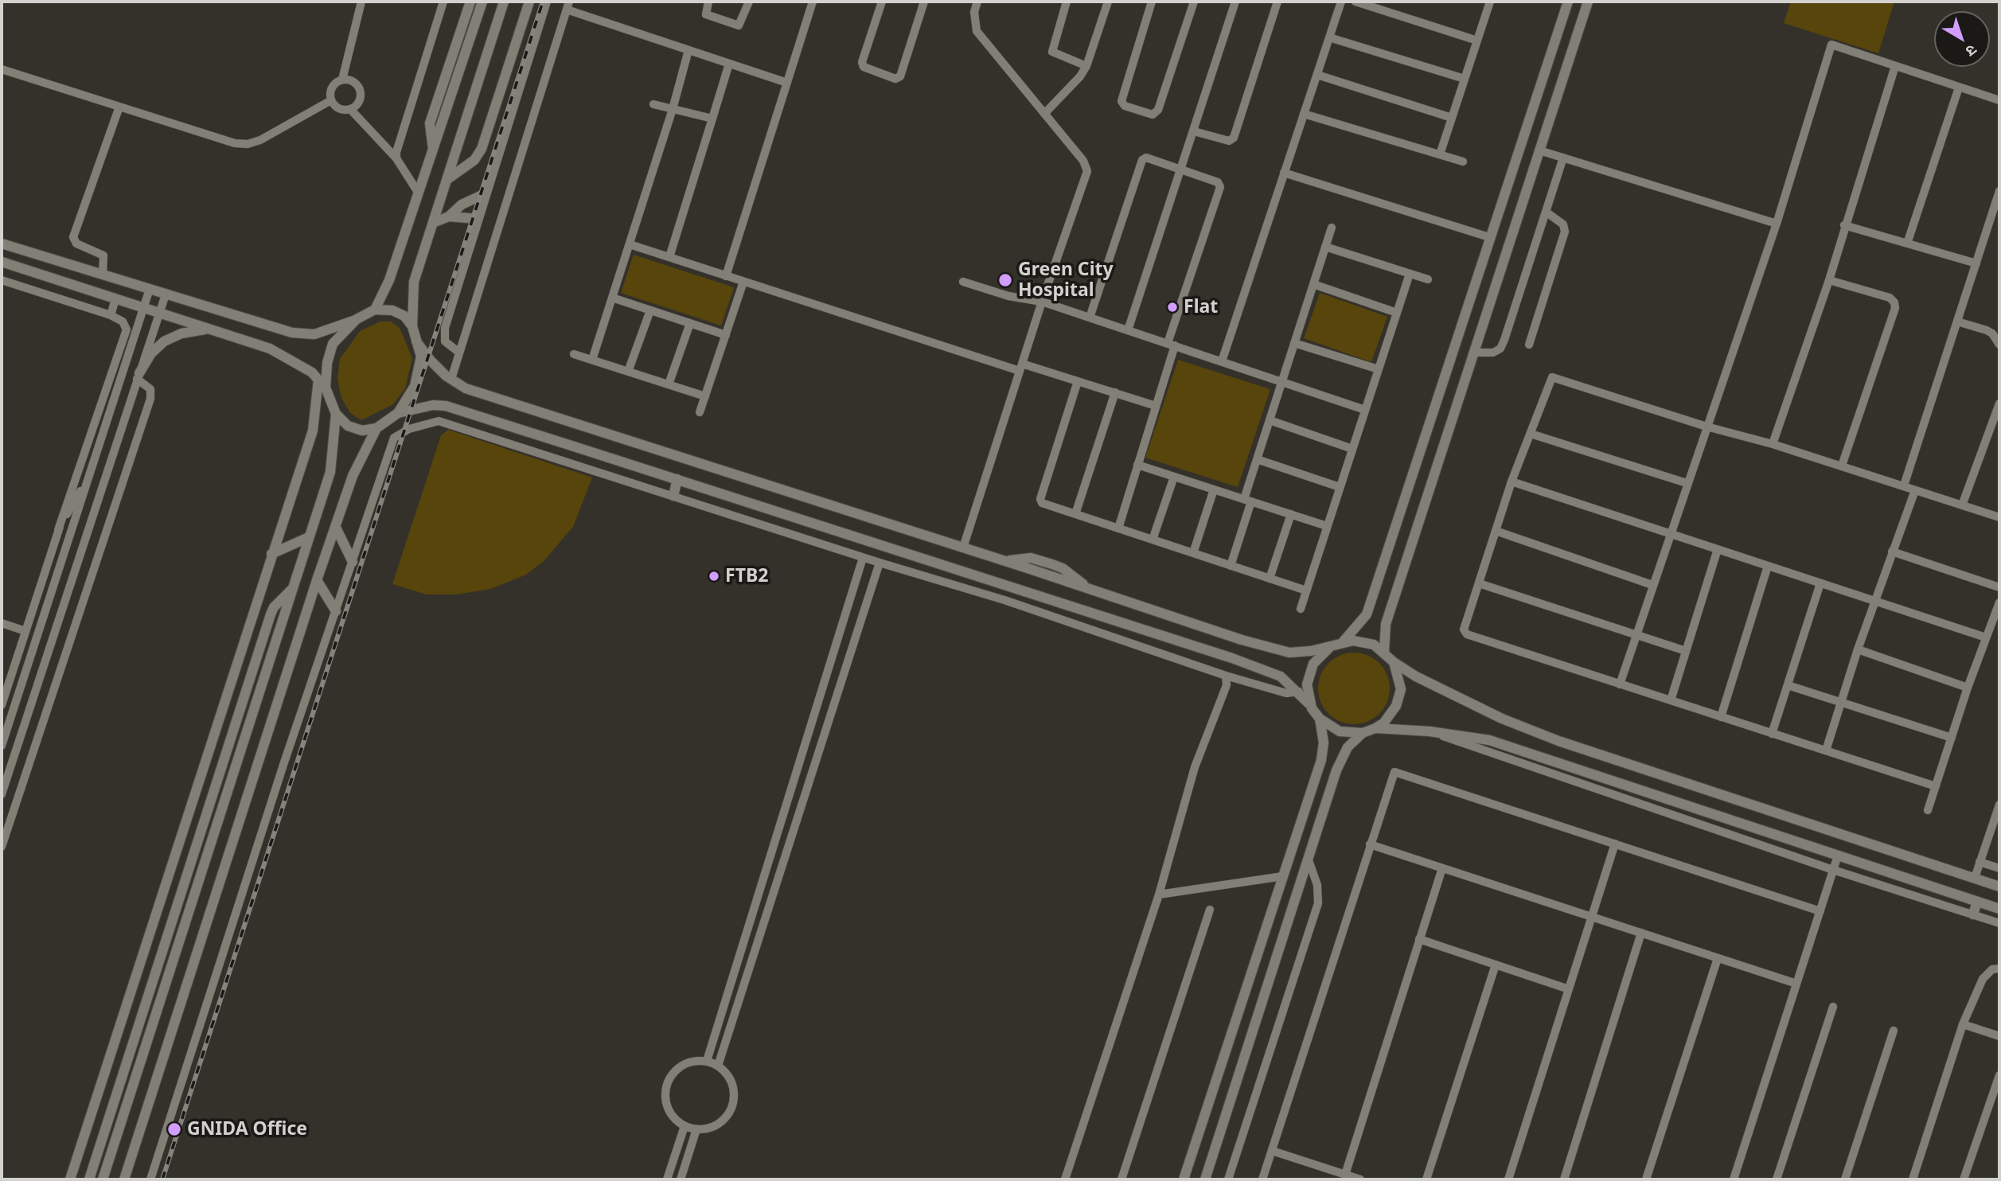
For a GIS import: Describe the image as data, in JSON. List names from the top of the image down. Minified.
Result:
{"places":["Green City Hospital","Flat","FTB2","GNIDA Office"],"north":"bottom right"}
